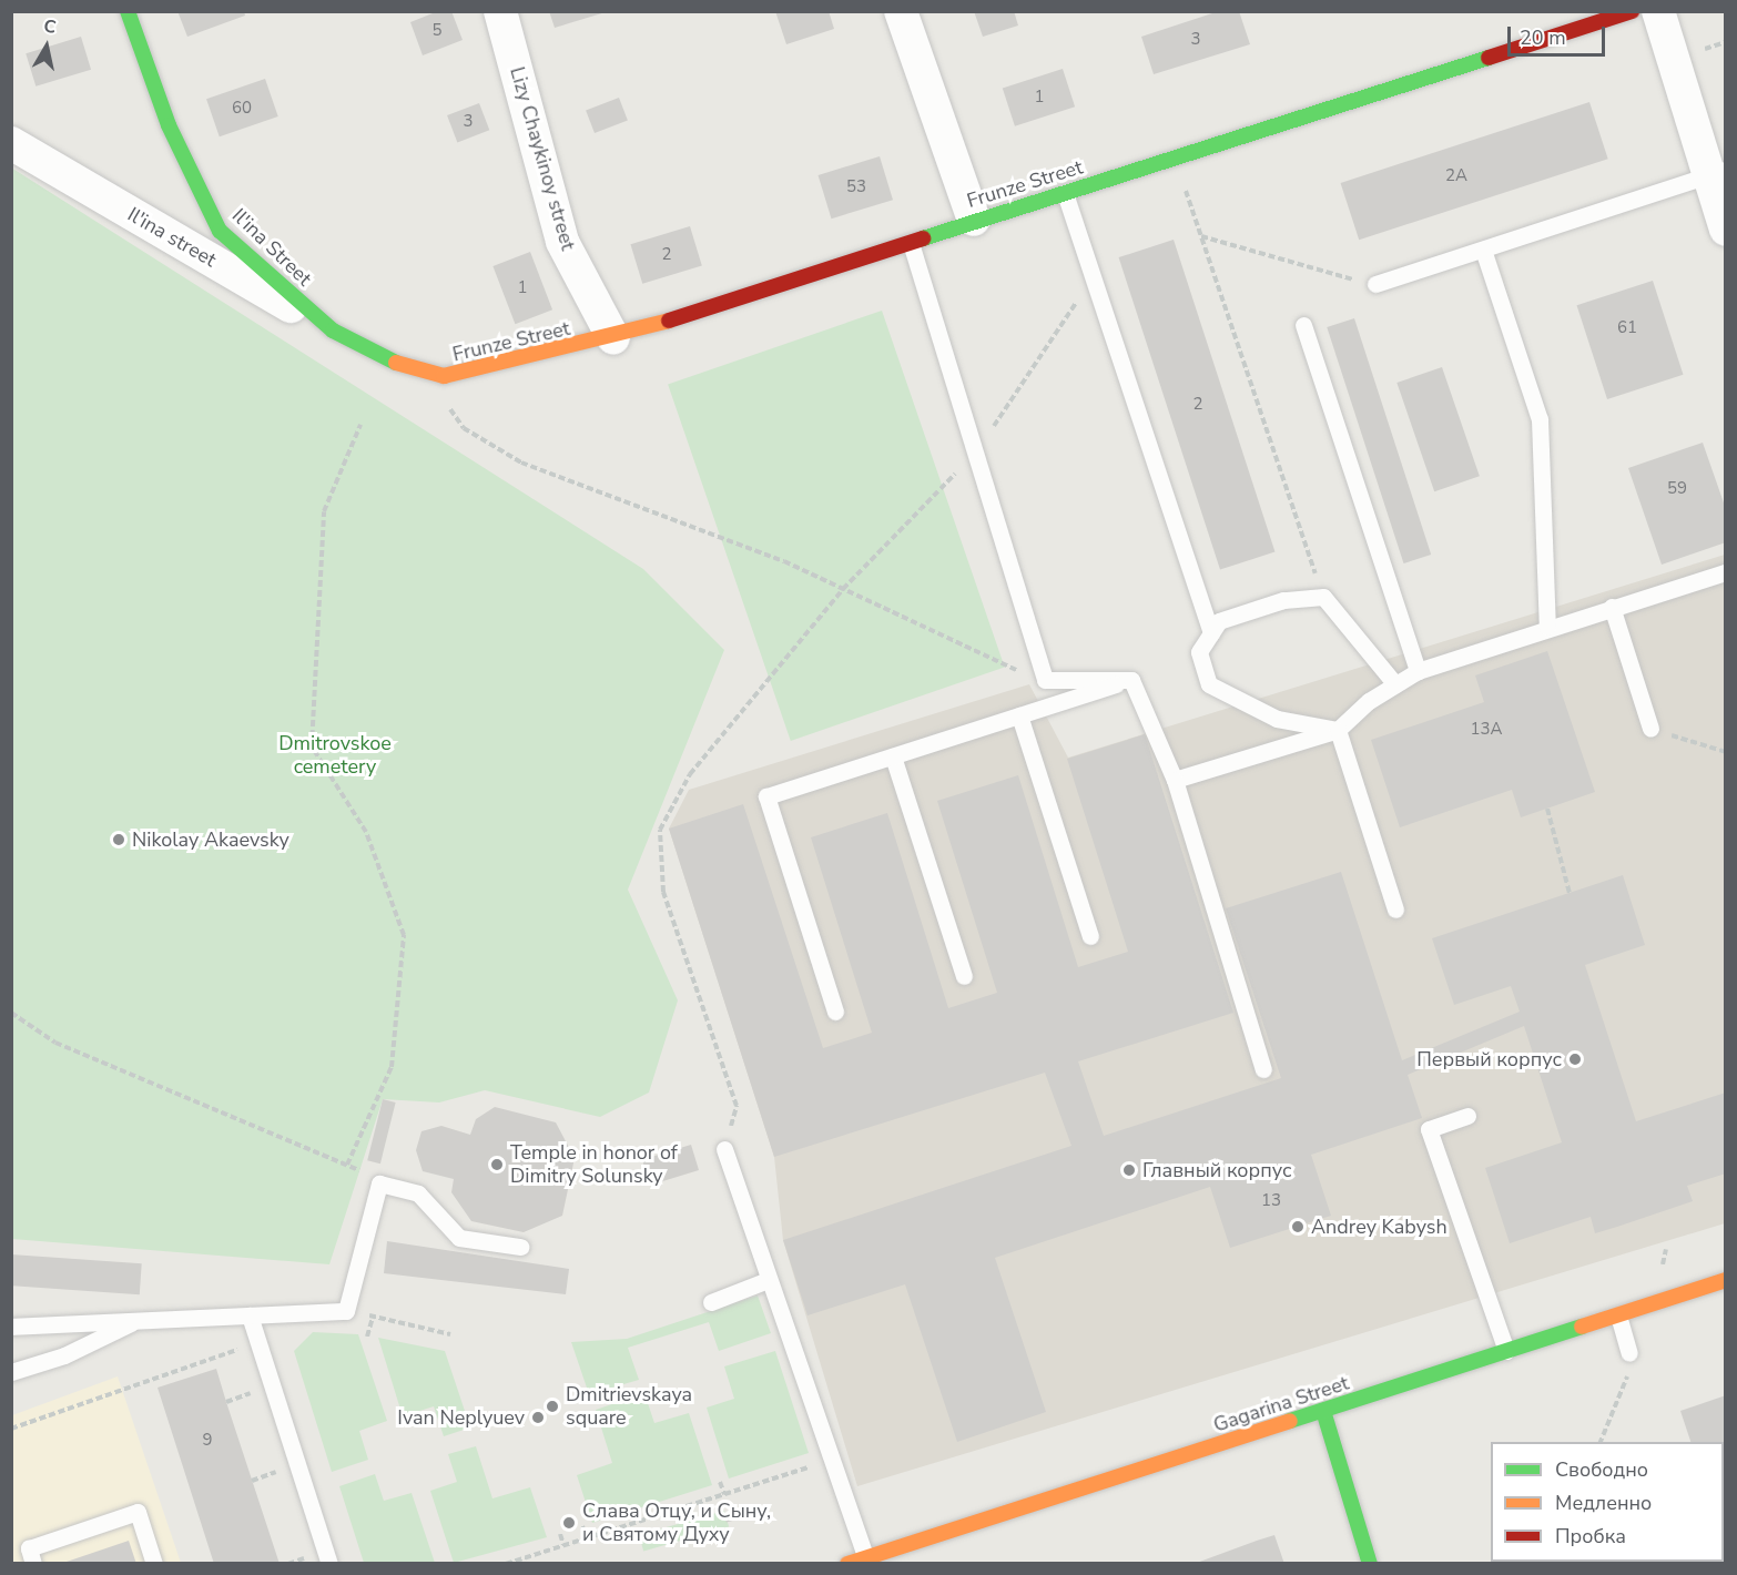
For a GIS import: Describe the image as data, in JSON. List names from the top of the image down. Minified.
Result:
{"streets":{"street":["Lizy Chaykinoy street","Frunze Street","Il'ina street","Il'ina Street","Gagarina Street"]},"crossings":[["Lizy Chaykinoy street","Frunze Street"],["Frunze Street","Il'ina Street"],["Il'ina street","Il'ina Street"]],"parks":["Dmitrovskoe cemetery"],"places":["Nikolay Akaevsky","Первый корпус","Temple in honor of Dimitry Solunsky","Главный корпус","Andrey Kabysh","Dmitrievskaya square","Ivan Neplyuev","Слава Отцу, и Сыну, и Святому Духу"],"house_numbers":["5","3","1","60","3","2А","53","2","1","61","2","59","13А","13","9"],"legend":["Свободно","Медленно","Пробка"],"scale_bar":"20 m","north":"top"}
